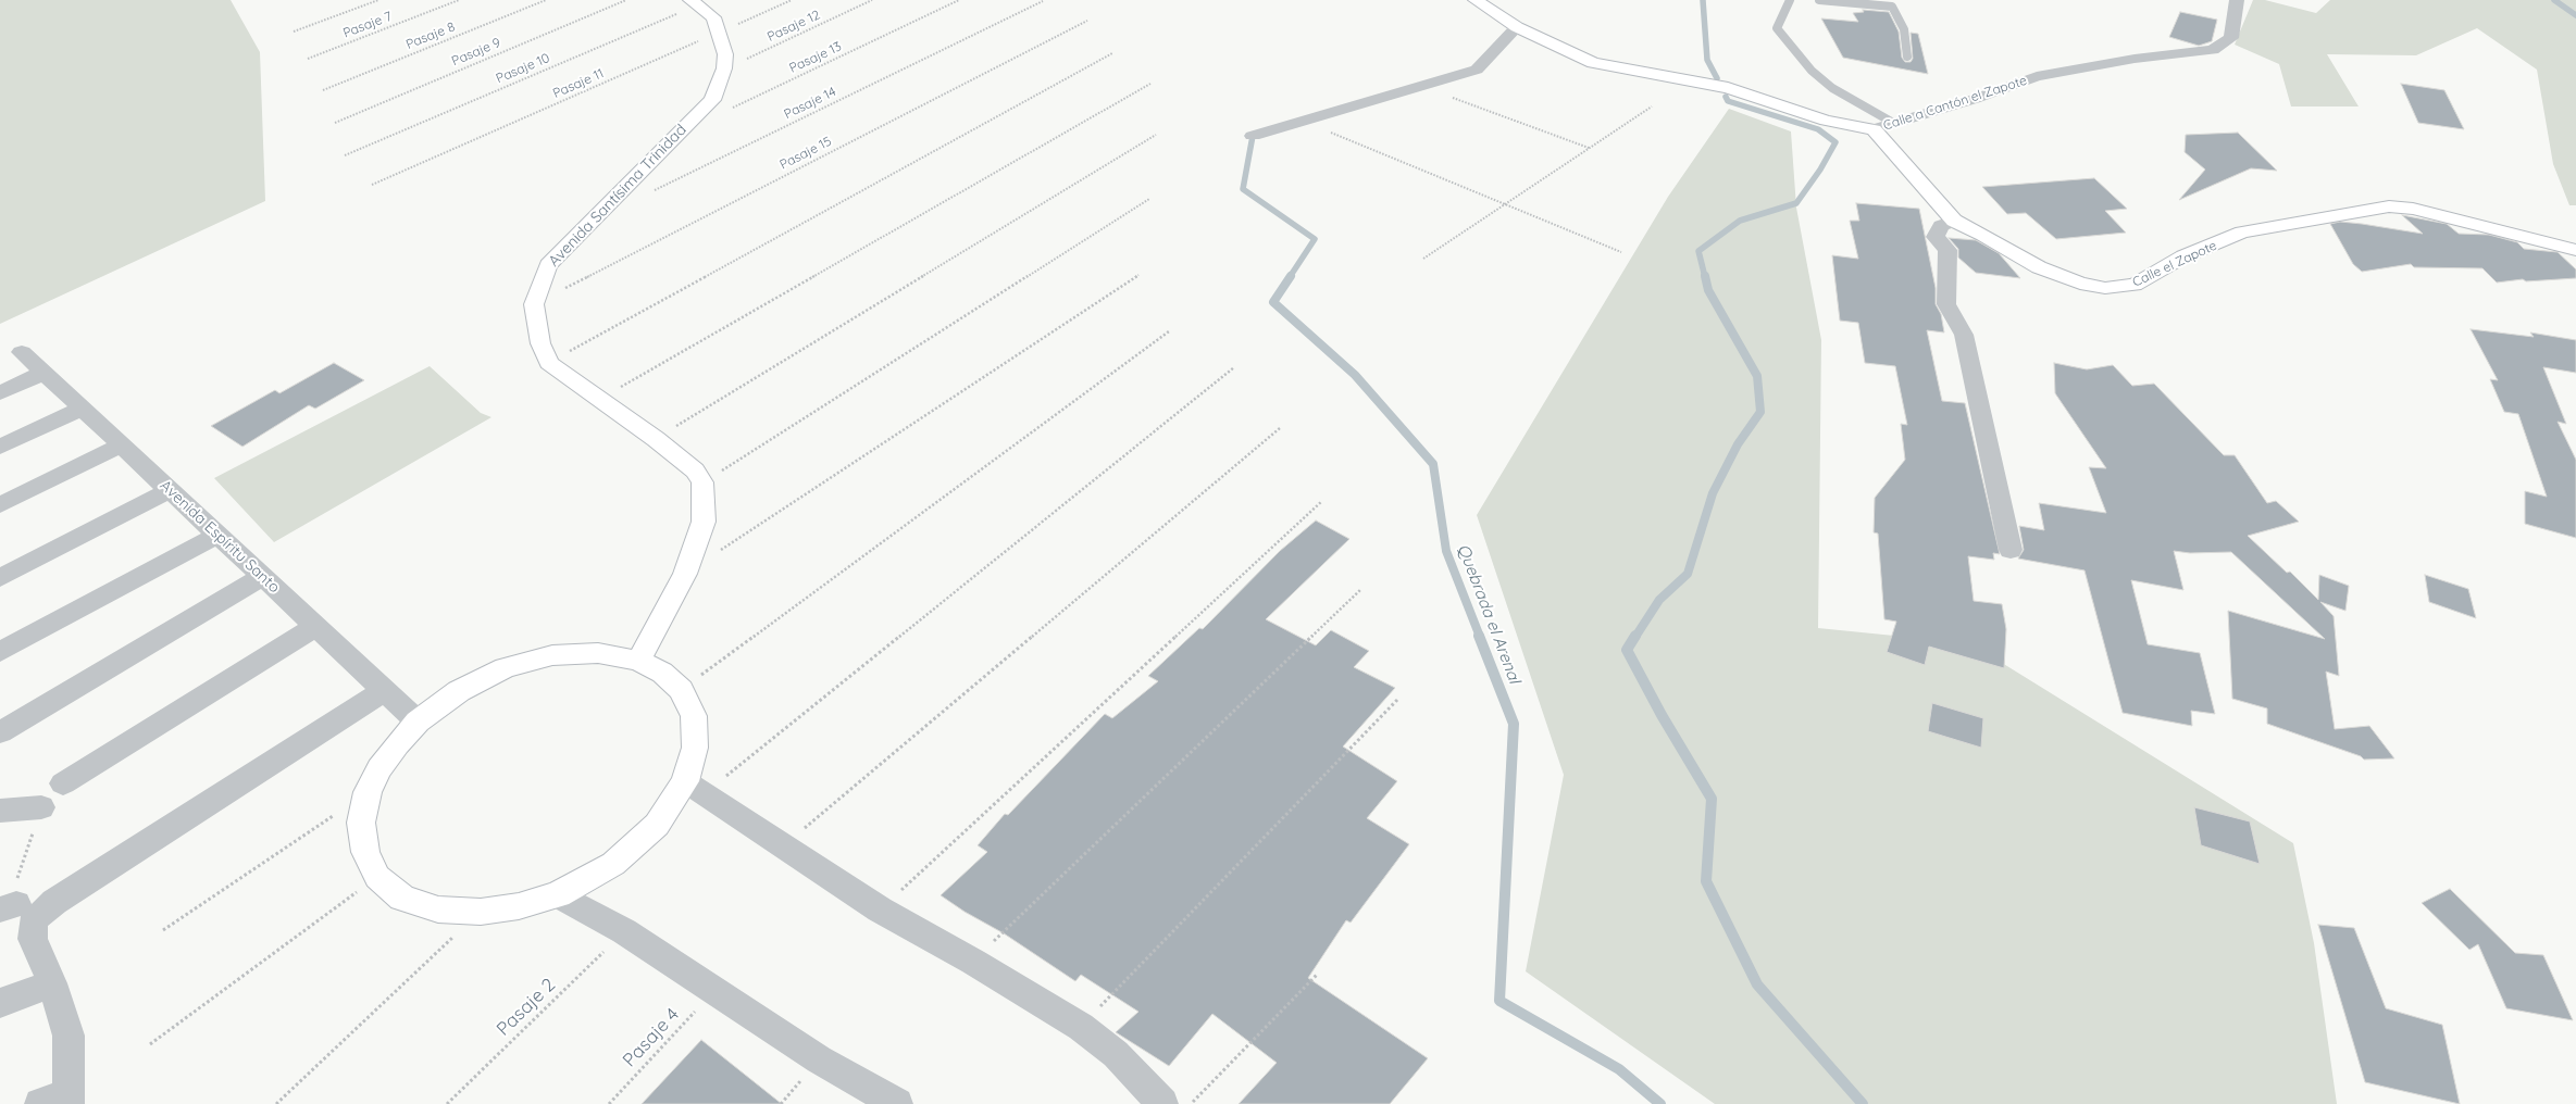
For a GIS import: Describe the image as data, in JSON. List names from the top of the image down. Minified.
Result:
{"streets":{"street":["Calle a Cantón el Zapote","Avenida Santísima Trinidad","Calle el Zapote","Avenida Espíritu Santo"],"path":["Pasaje 7","Pasaje 12","Pasaje 8","Pasaje 9","Pasaje 13","Pasaje 10","Pasaje 11","Pasaje 14","Pasaje 15","Pasaje 2","Pasaje 4"]},"crossings":[["Pasaje 12","Avenida Santísima Trinidad"],["Pasaje 10","Avenida Santísima Trinidad"],["Pasaje 11","Avenida Santísima Trinidad"],["Calle a Cantón el Zapote","Calle el Zapote"],["Pasaje 15","Avenida Santísima Trinidad"]],"water":["Quebrada el Arenal"]}
